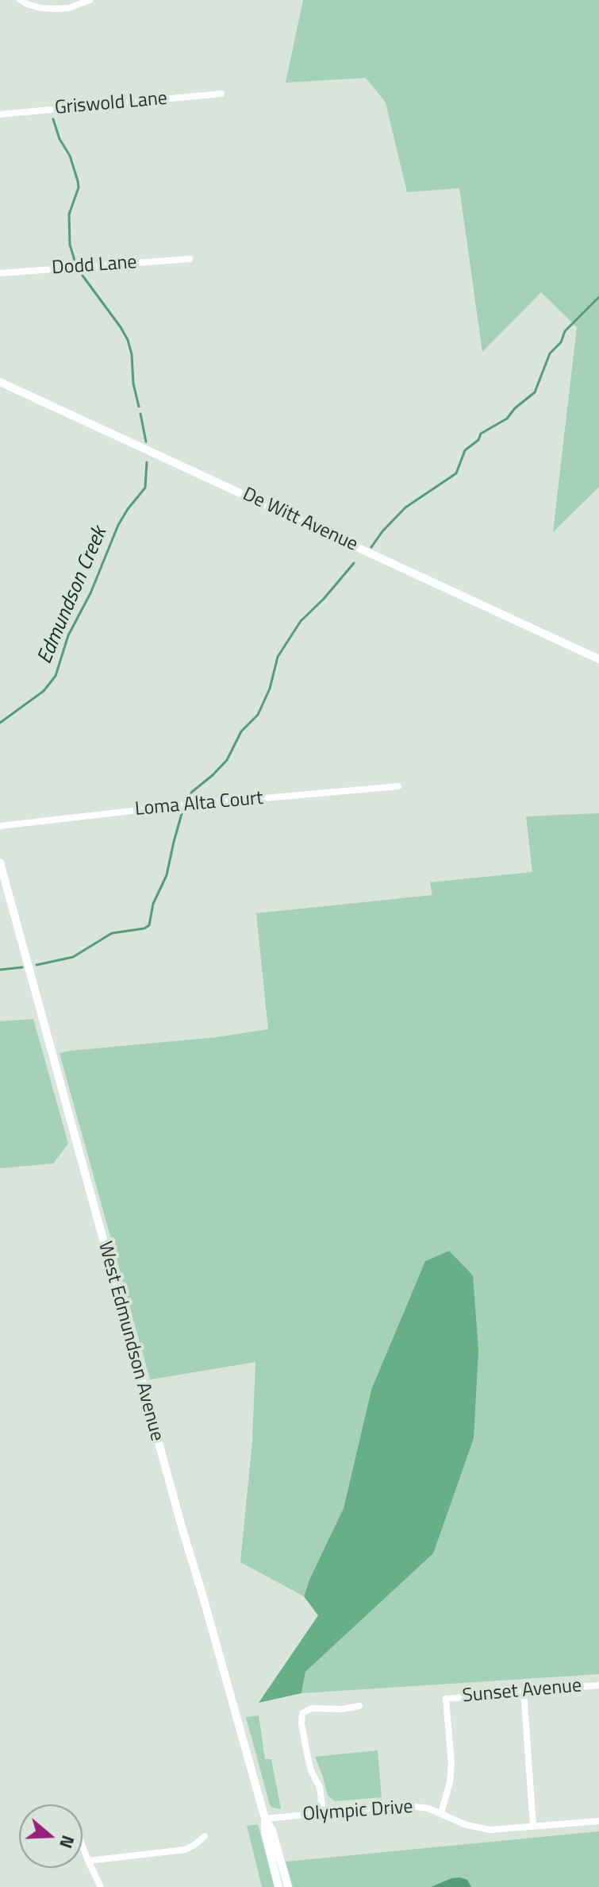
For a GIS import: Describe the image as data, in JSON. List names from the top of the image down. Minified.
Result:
{"streets":{"street":["Griswold Lane","Dodd Lane","De Witt Avenue","Loma Alta Court","West Edmundson Avenue","Sunset Avenue","Olympic Drive"]},"crossings":[["West Edmundson Avenue","Olympic Drive"],["Sunset Avenue","Olympic Drive"]],"water":["Edmundson Creek"],"north":"right"}
